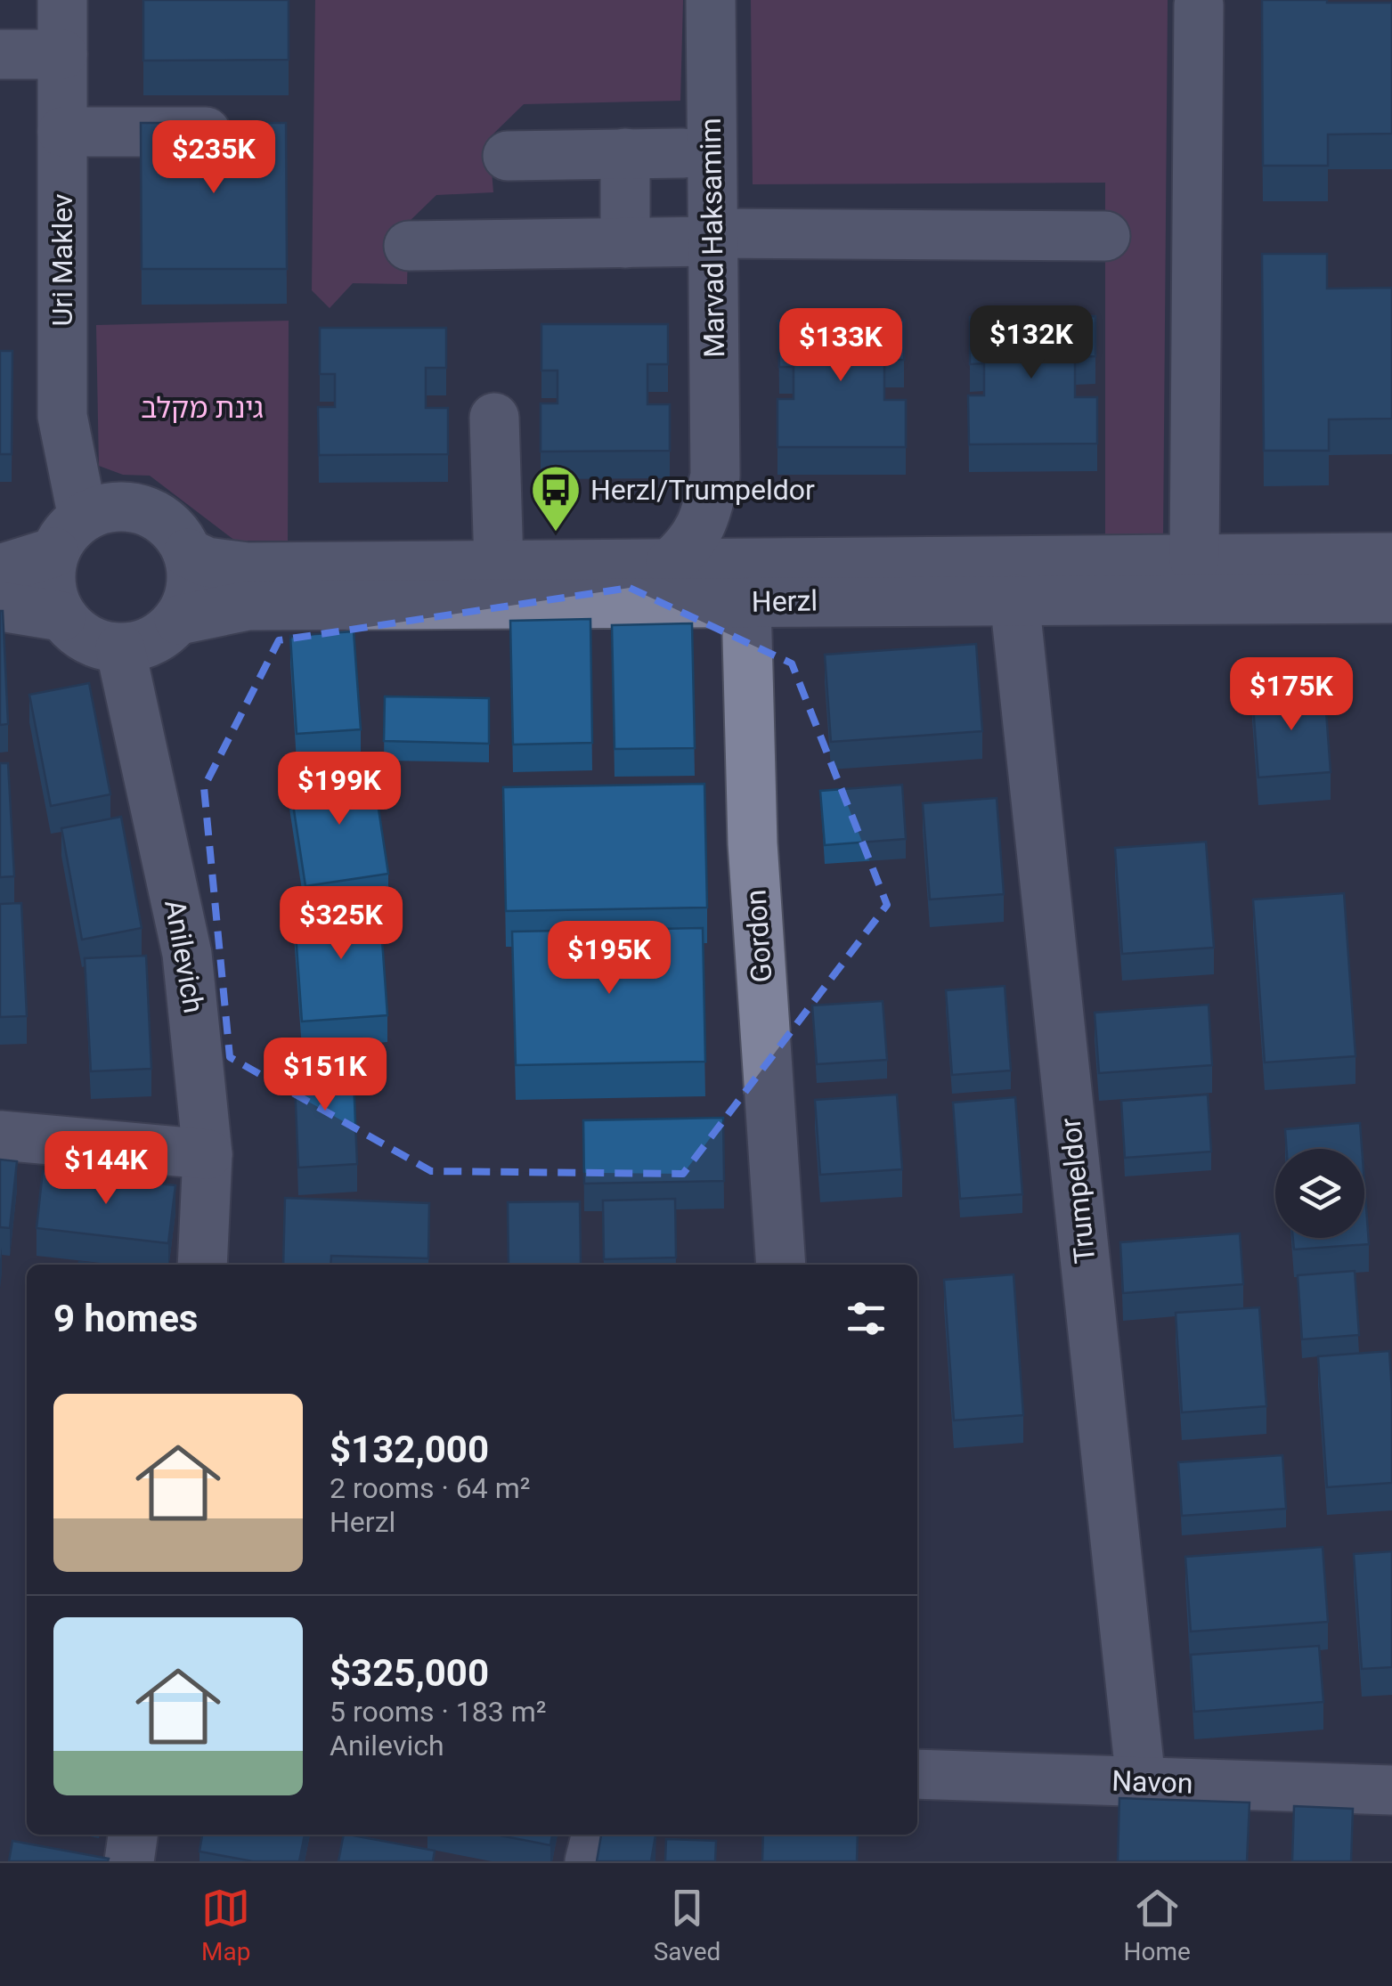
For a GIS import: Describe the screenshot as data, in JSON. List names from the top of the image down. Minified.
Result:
{"streets":{"street":["Marvad Haksamim","Uri Maklev","Herzl","Gordon","Anilevich","Trumpeldor","Navon"]},"crossings":[["Marvad Haksamim","Herzl"],["Marvad Haksamim","Gordon"],["Uri Maklev","Herzl"],["Uri Maklev","Anilevich"],["Herzl","Gordon"],["Herzl","Anilevich"],["Herzl","Trumpeldor"],["Trumpeldor","Navon"]],"parks":["גינת מקלב"],"places":{"bus stop":["Herzl/Trumpeldor"]},"page":{"price":["$235K","$132K","$133K","$175K","$199K","$325K","$195K","$151K","$144K"],"heading":"9 homes","list":[{"name":"$132,000","note":"2 rooms · 64 m² · Herzl"},{"name":"$325,000","note":"5 rooms · 183 m² · Anilevich"}],"tabs":["Map","Saved","Home"]}}
